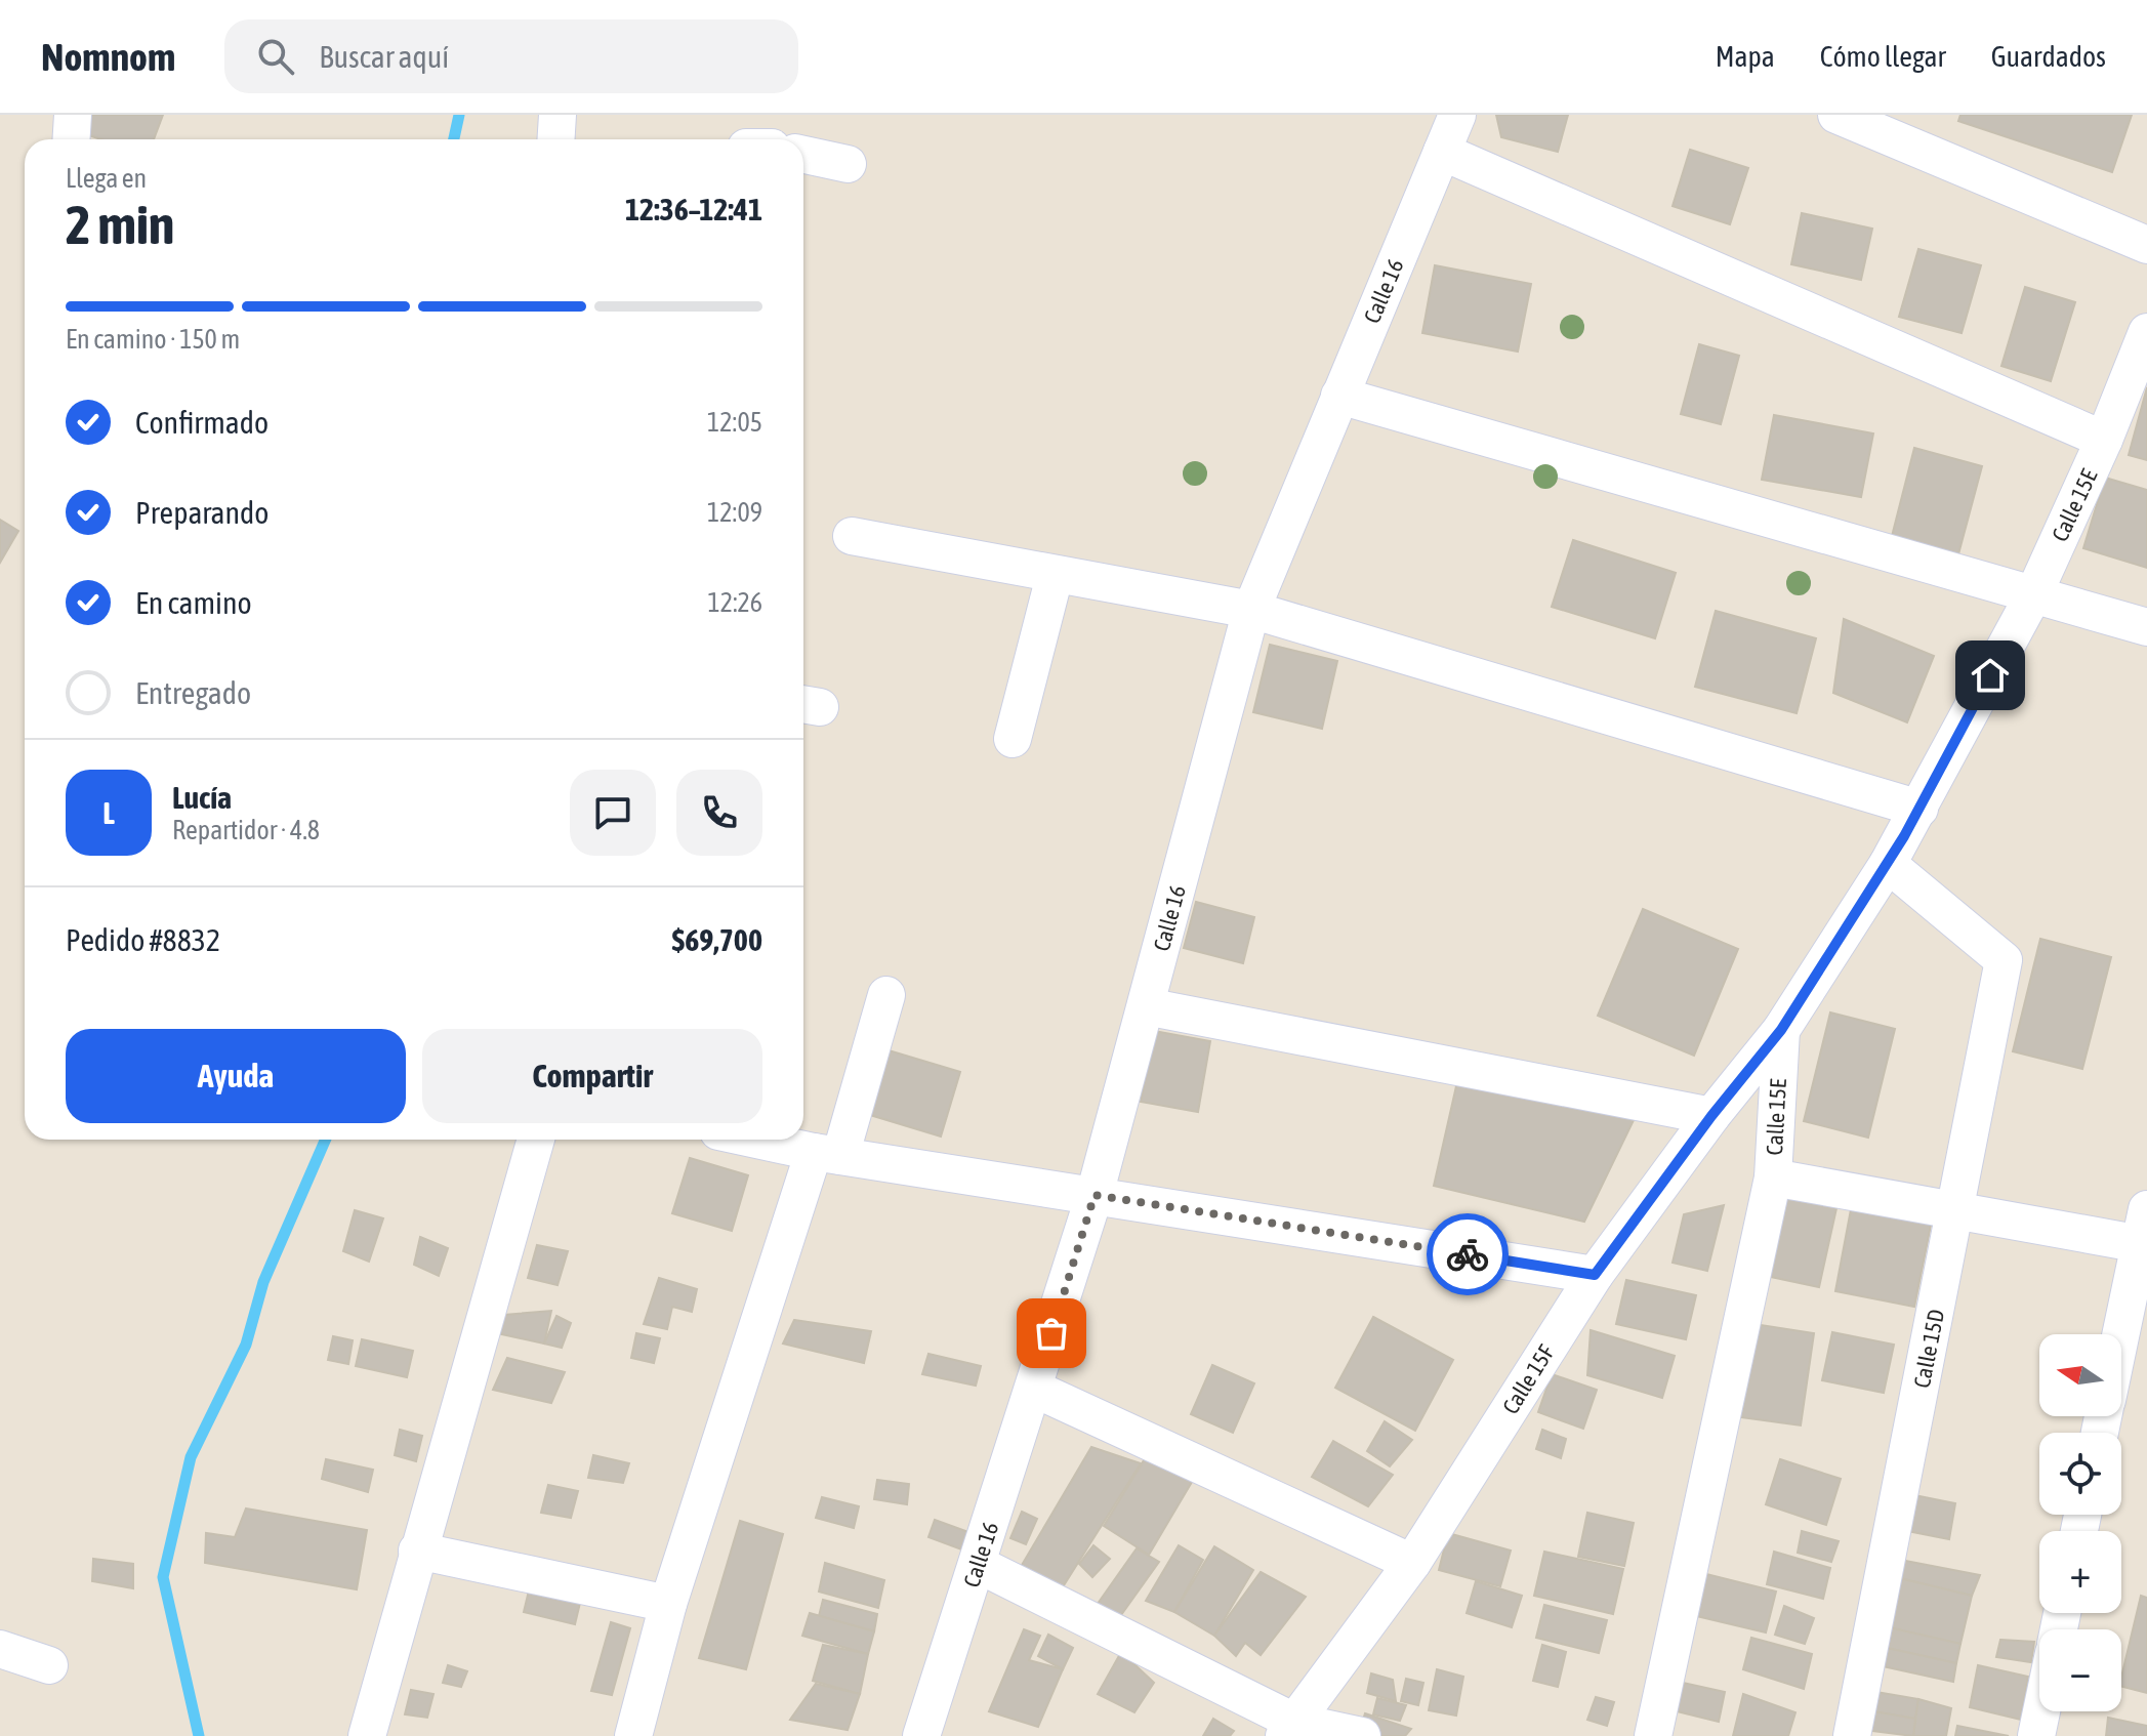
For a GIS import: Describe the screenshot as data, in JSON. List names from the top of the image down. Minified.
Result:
{"streets":{"street":["Calle 16","Calle 15E","Calle 15D","Calle 15F"]},"crossings":[["Calle 15E","Calle 15D"],["Calle 15E","Calle 15F"]],"north":"left","page":{"header":"Nomnom","search":"Buscar aquí","nav":["Mapa","Cómo llegar","Guardados"],"heading":["2 min","Llega en","12:36–12:41"],"panel":["Lucía","Repartidor · 4.8","Pedido #8832","$69,700"],"bar":"En camino · 150 m","list":[["Confirmado","12:05"],["Preparando","12:09"],["En camino","12:26"],"Entregado"],"round":"L","buttons":["Ayuda","Compartir"],"map_buttons":["+","−"]}}
